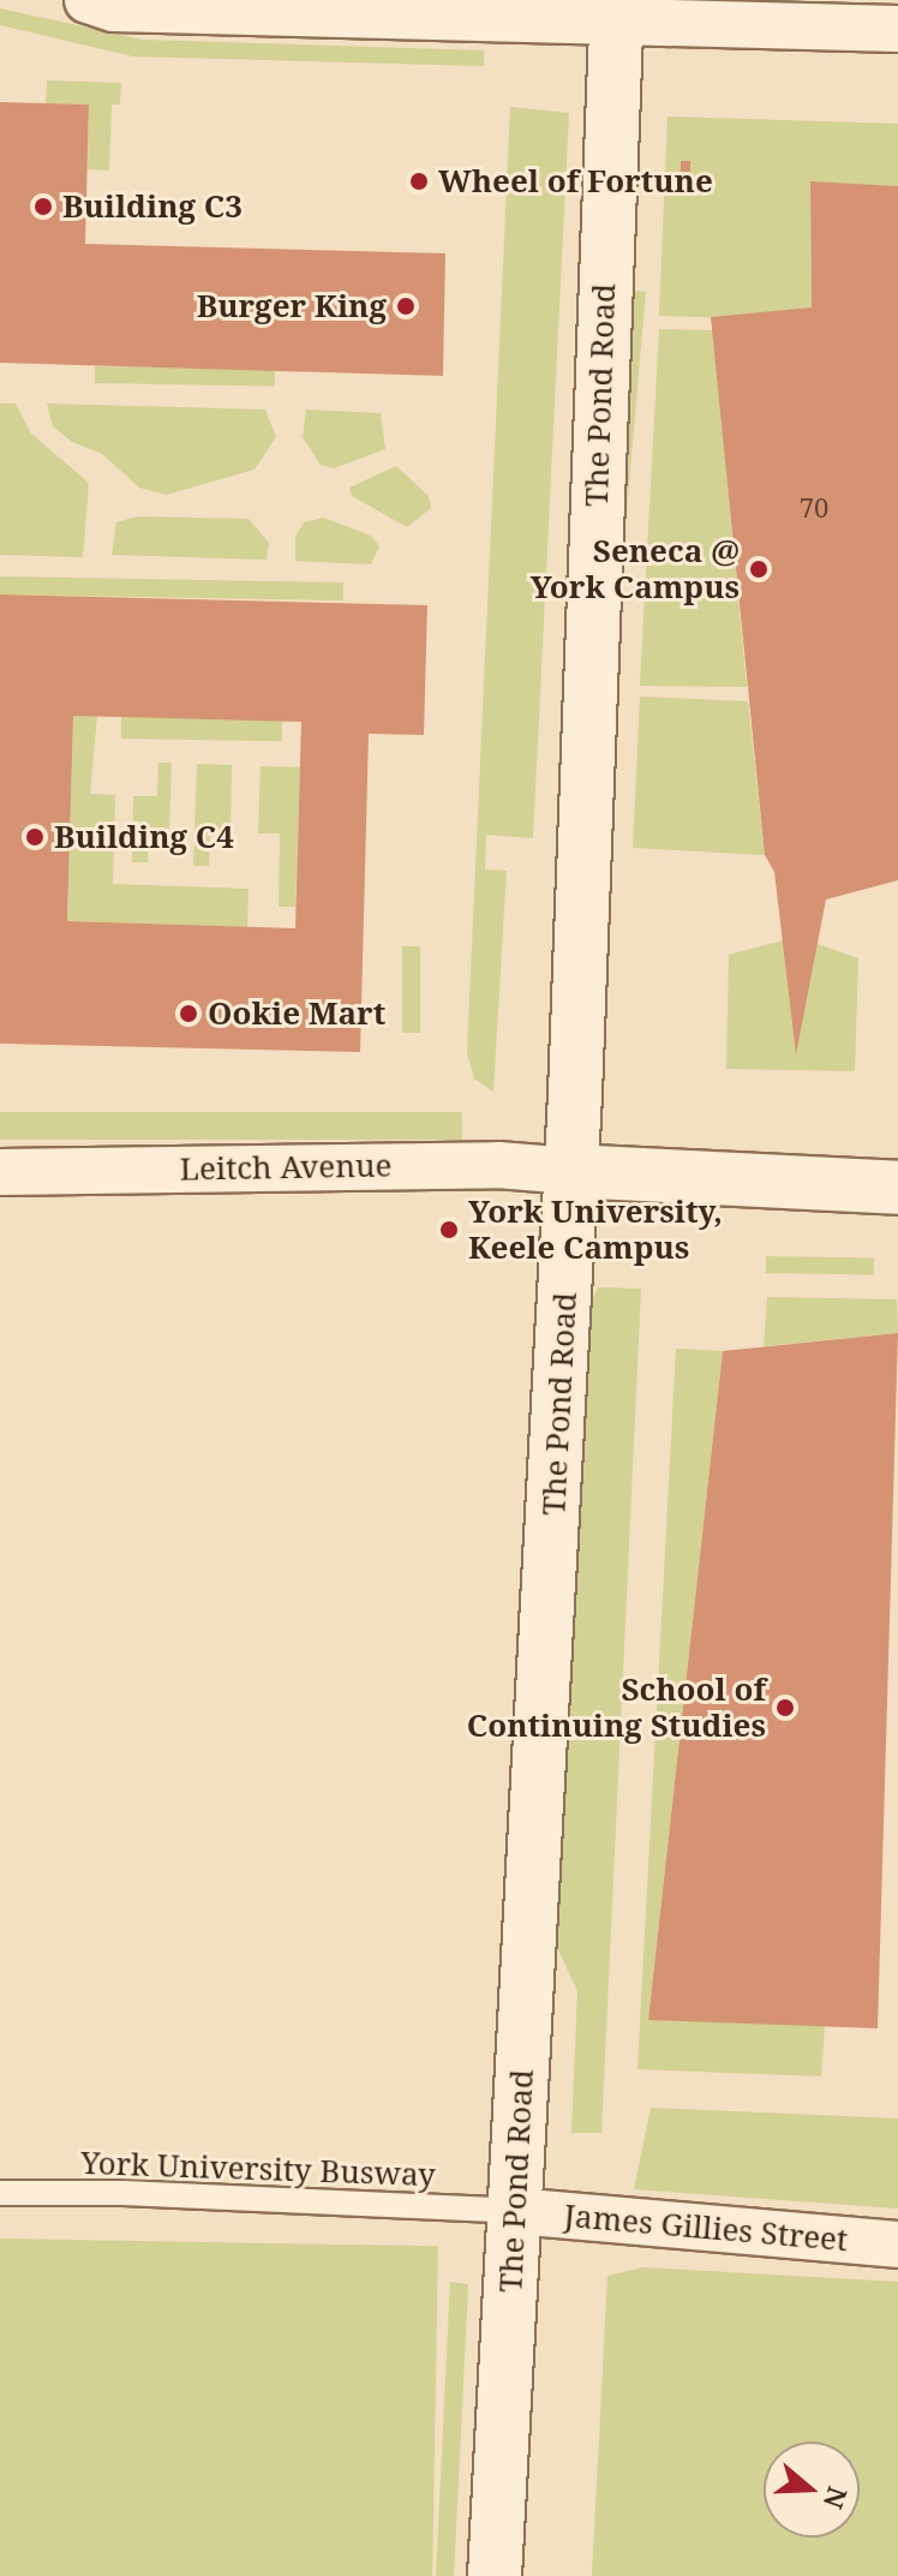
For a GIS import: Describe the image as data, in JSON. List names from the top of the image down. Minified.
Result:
{"streets":{"street":["The Pond Road","Leitch Avenue","James Gillies Street"],"lane":["York University Busway"]},"crossings":[["The Pond Road","Leitch Avenue"],["The Pond Road","York University Busway"],["The Pond Road","James Gillies Street"],["York University Busway","James Gillies Street"]],"places":["Wheel of Fortune","Building C3","Burger King","Seneca @ York Campus","Building C4","Ookie Mart","York University, Keele Campus","School of Continuing Studies"],"house_numbers":["70"],"north":"right"}
